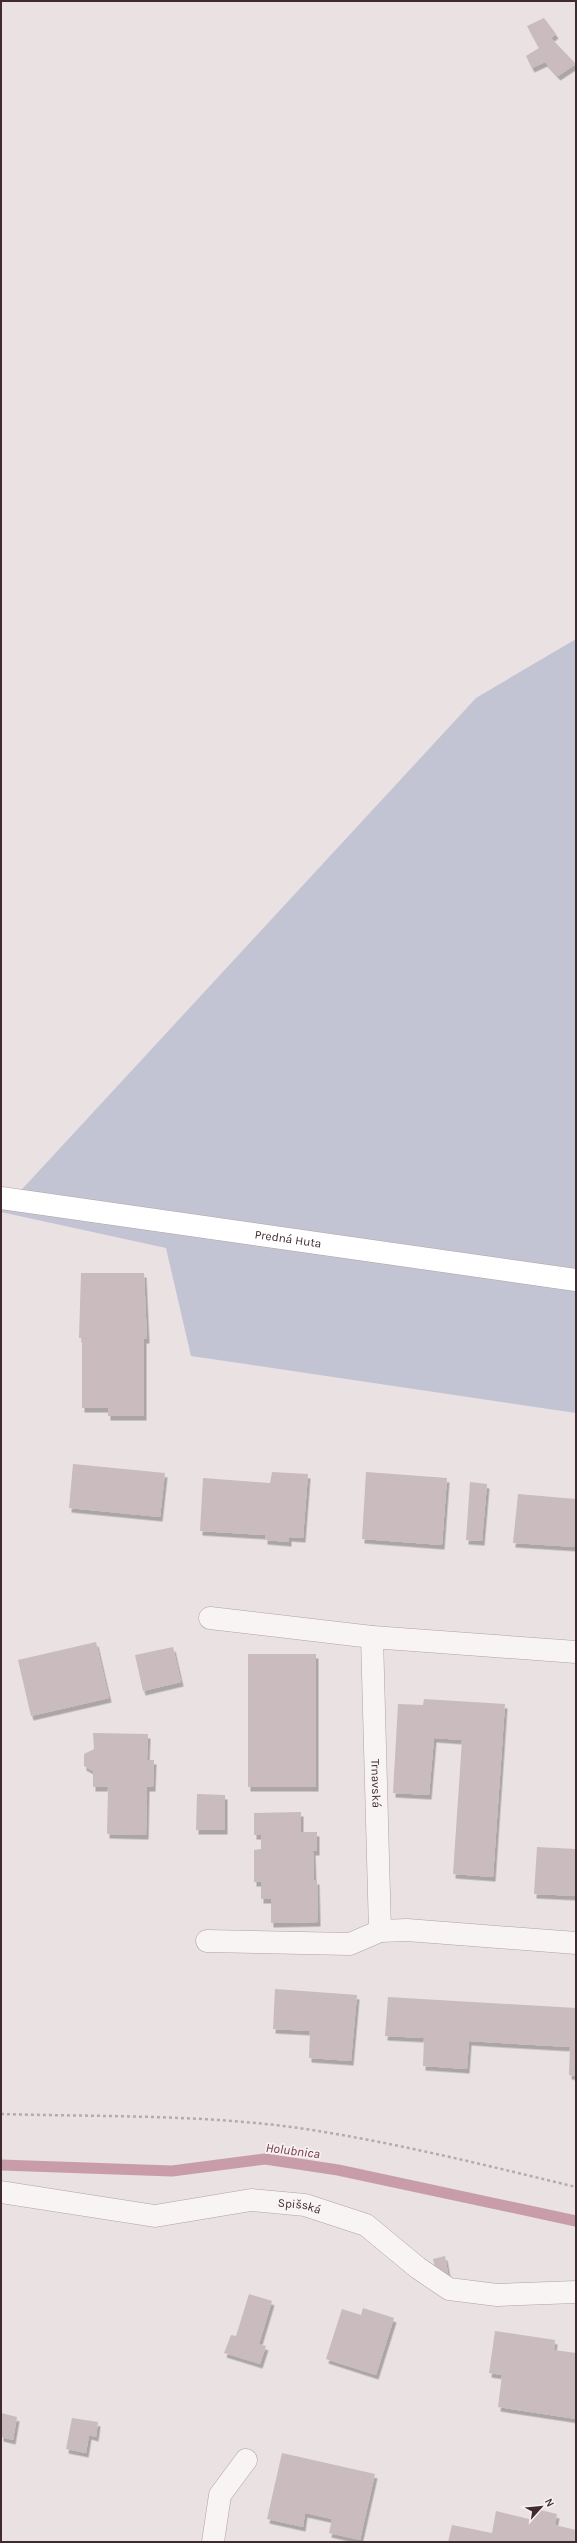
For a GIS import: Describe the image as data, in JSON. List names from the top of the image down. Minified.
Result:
{"streets":{"main road":["Predná Huta"],"street":["Trnavská","Spišská"]},"water":["Holubnica"],"north":"top right"}
